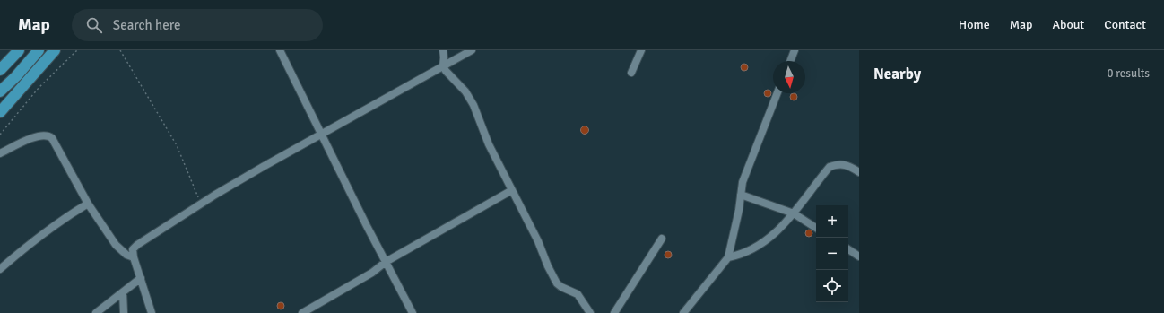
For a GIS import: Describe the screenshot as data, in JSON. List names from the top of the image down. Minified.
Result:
{"north":"bottom","page":{"header":"Map","search":"Search here","nav":["Home","Map","About","Contact"],"heading":["Nearby","0 results"],"map_buttons":["+","−"]}}
